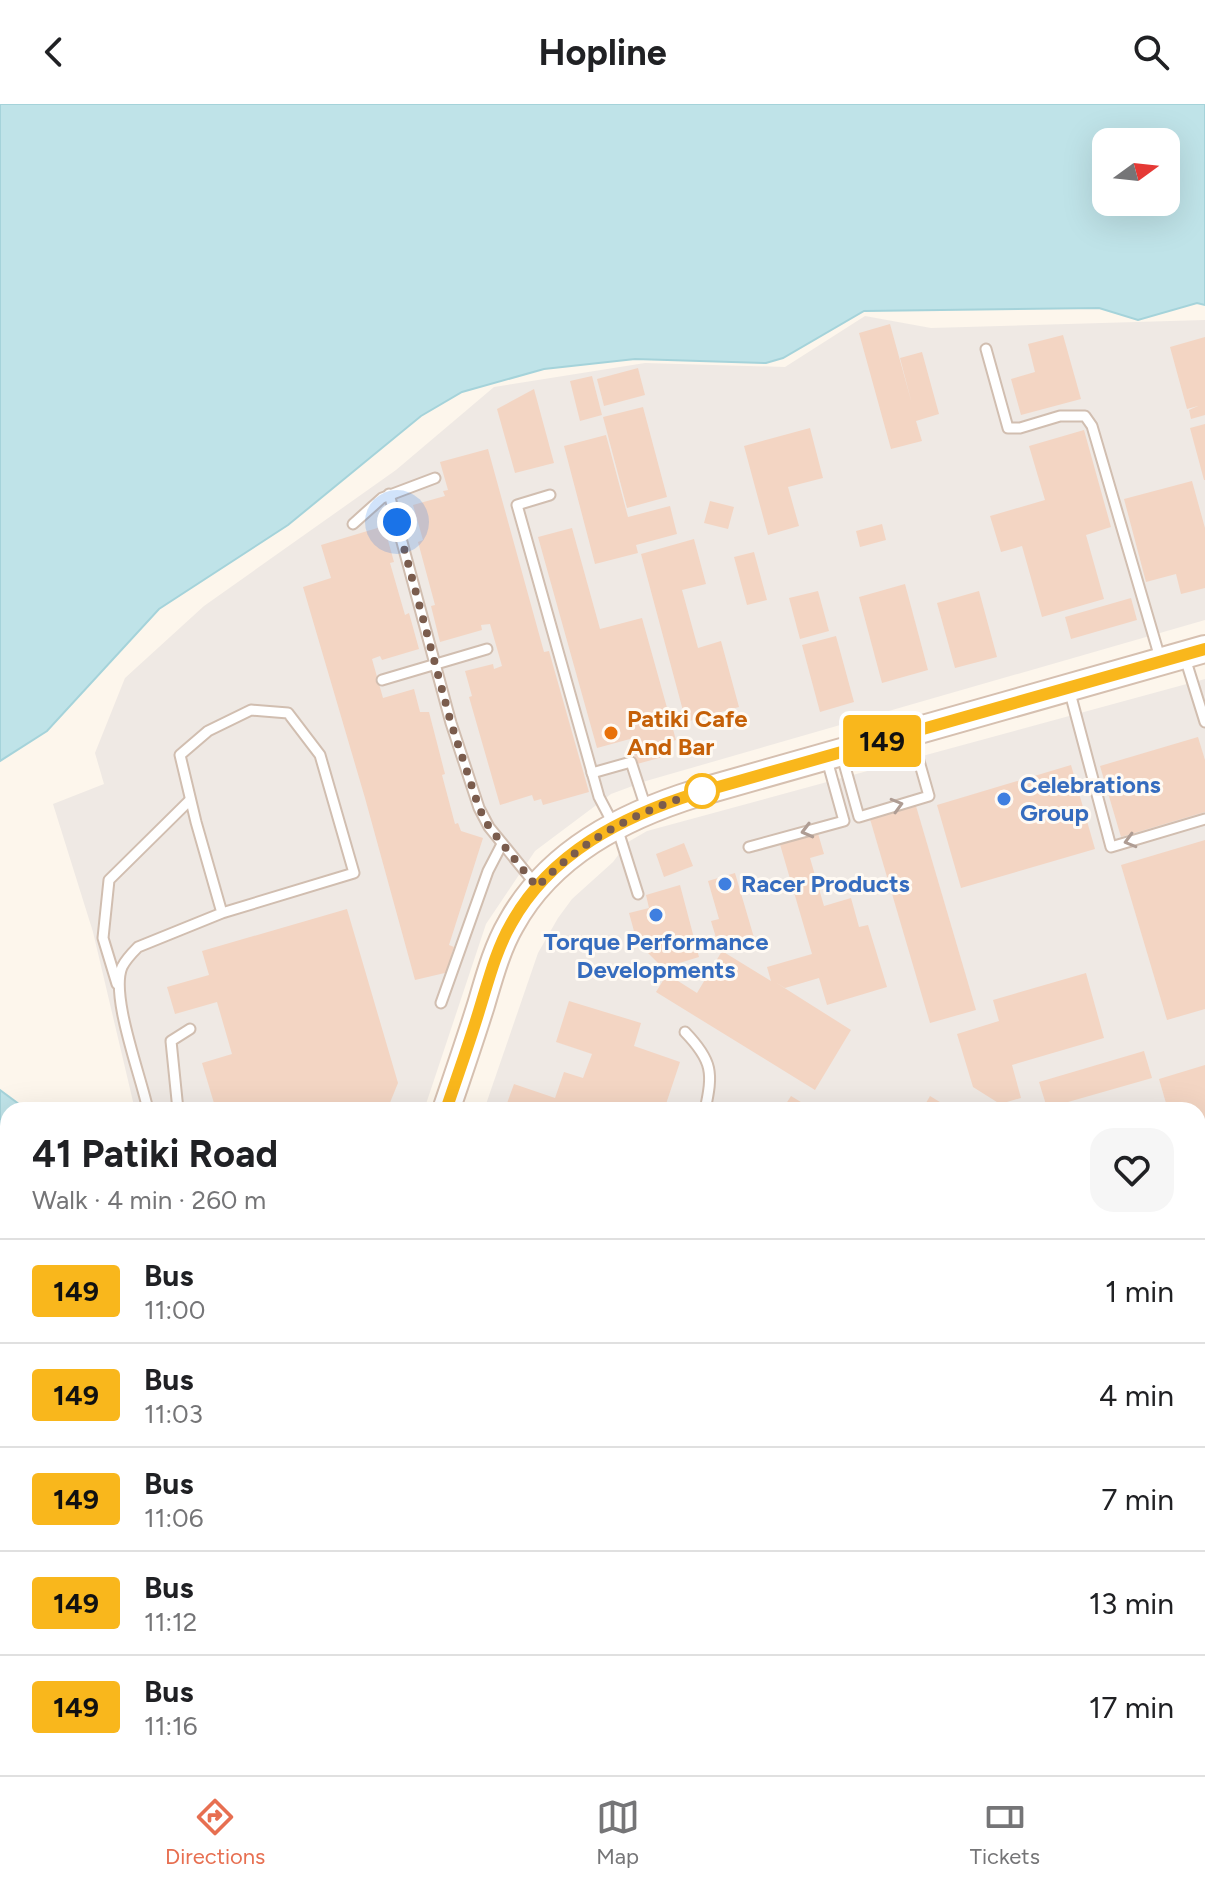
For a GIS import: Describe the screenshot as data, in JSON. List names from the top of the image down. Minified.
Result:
{"places":["Patiki Cafe And Bar","Celebrations Group","Racer Products","Torque Performance Developments"],"lines":["bus line 149"],"north":"right","page":{"header":"Hopline","on_map":"149","heading":["41 Patiki Road","Walk · 4 min · 260 m"],"list":[{"mark":"149","name":"Bus","note":"11:00","value":"1 min"},{"mark":"149","name":"Bus","note":"11:03","value":"4 min"},{"mark":"149","name":"Bus","note":"11:06","value":"7 min"},{"mark":"149","name":"Bus","note":"11:12","value":"13 min"},{"mark":"149","name":"Bus","note":"11:16","value":"17 min"}],"tabs":["Directions","Map","Tickets"]}}
